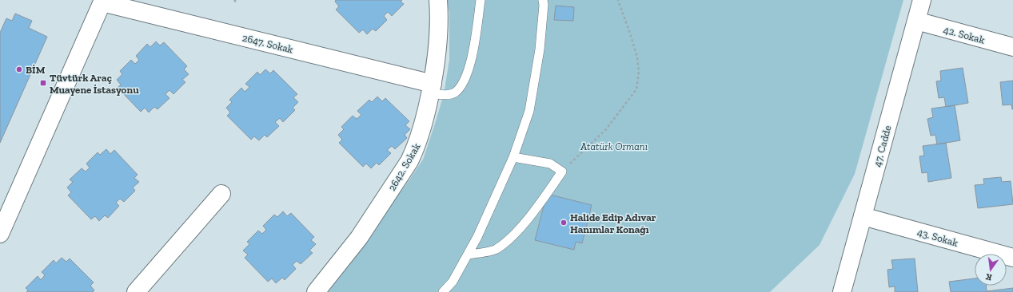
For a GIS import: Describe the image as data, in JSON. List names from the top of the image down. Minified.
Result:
{"streets":{"street":["42. Sokak","2647. Sokak","47. Cadde","2642. Sokak","43. Sokak"]},"crossings":[["42. Sokak","47. Cadde"],["2647. Sokak","2642. Sokak"],["47. Cadde","43. Sokak"]],"parks":["Atatürk Ormanı"],"places":{"other":["BİM","Halide Edip Adıvar Hanımlar Konağı"],"transit":["Tüvtürk Araç Muayene İstasyonu"]},"north":"bottom"}
